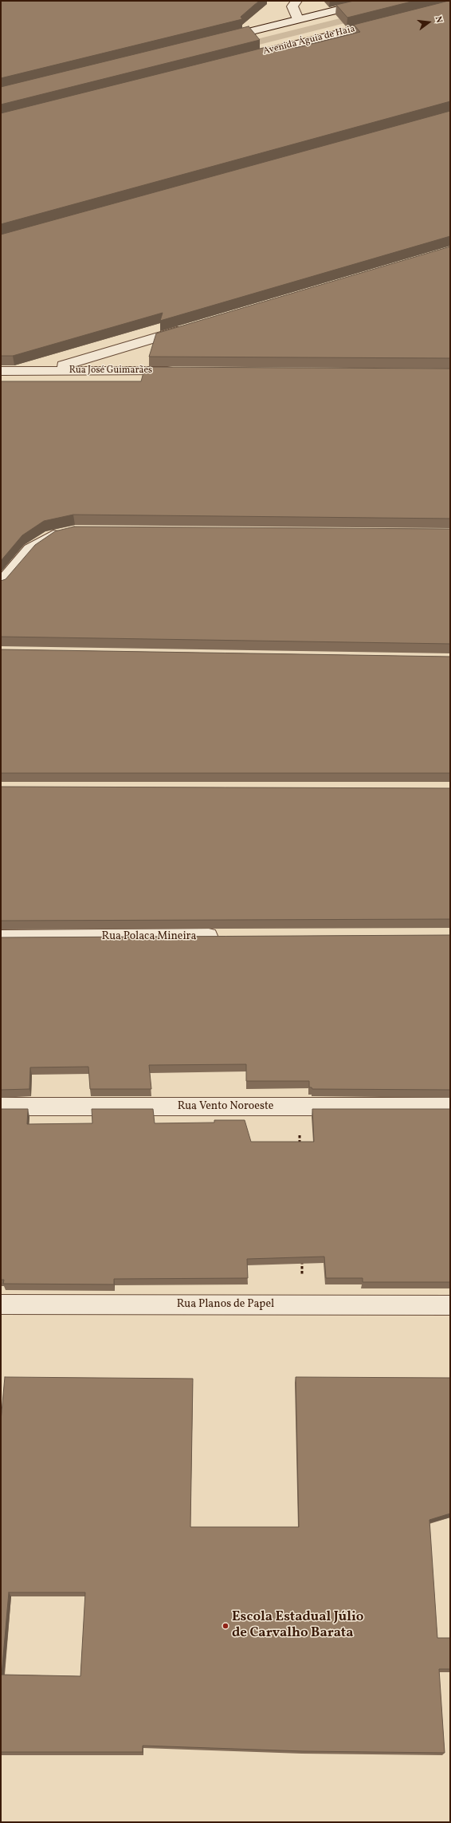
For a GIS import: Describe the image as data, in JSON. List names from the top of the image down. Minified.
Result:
{"streets":{"street":["Avenida Águia de Haia","Rua José Guimarães","Rua Polaca Mineira","Rua Vento Noroeste","Rua Planos de Papel"]},"places":["Escola Estadual Júlio de Carvalho Barata"],"north":"right"}
